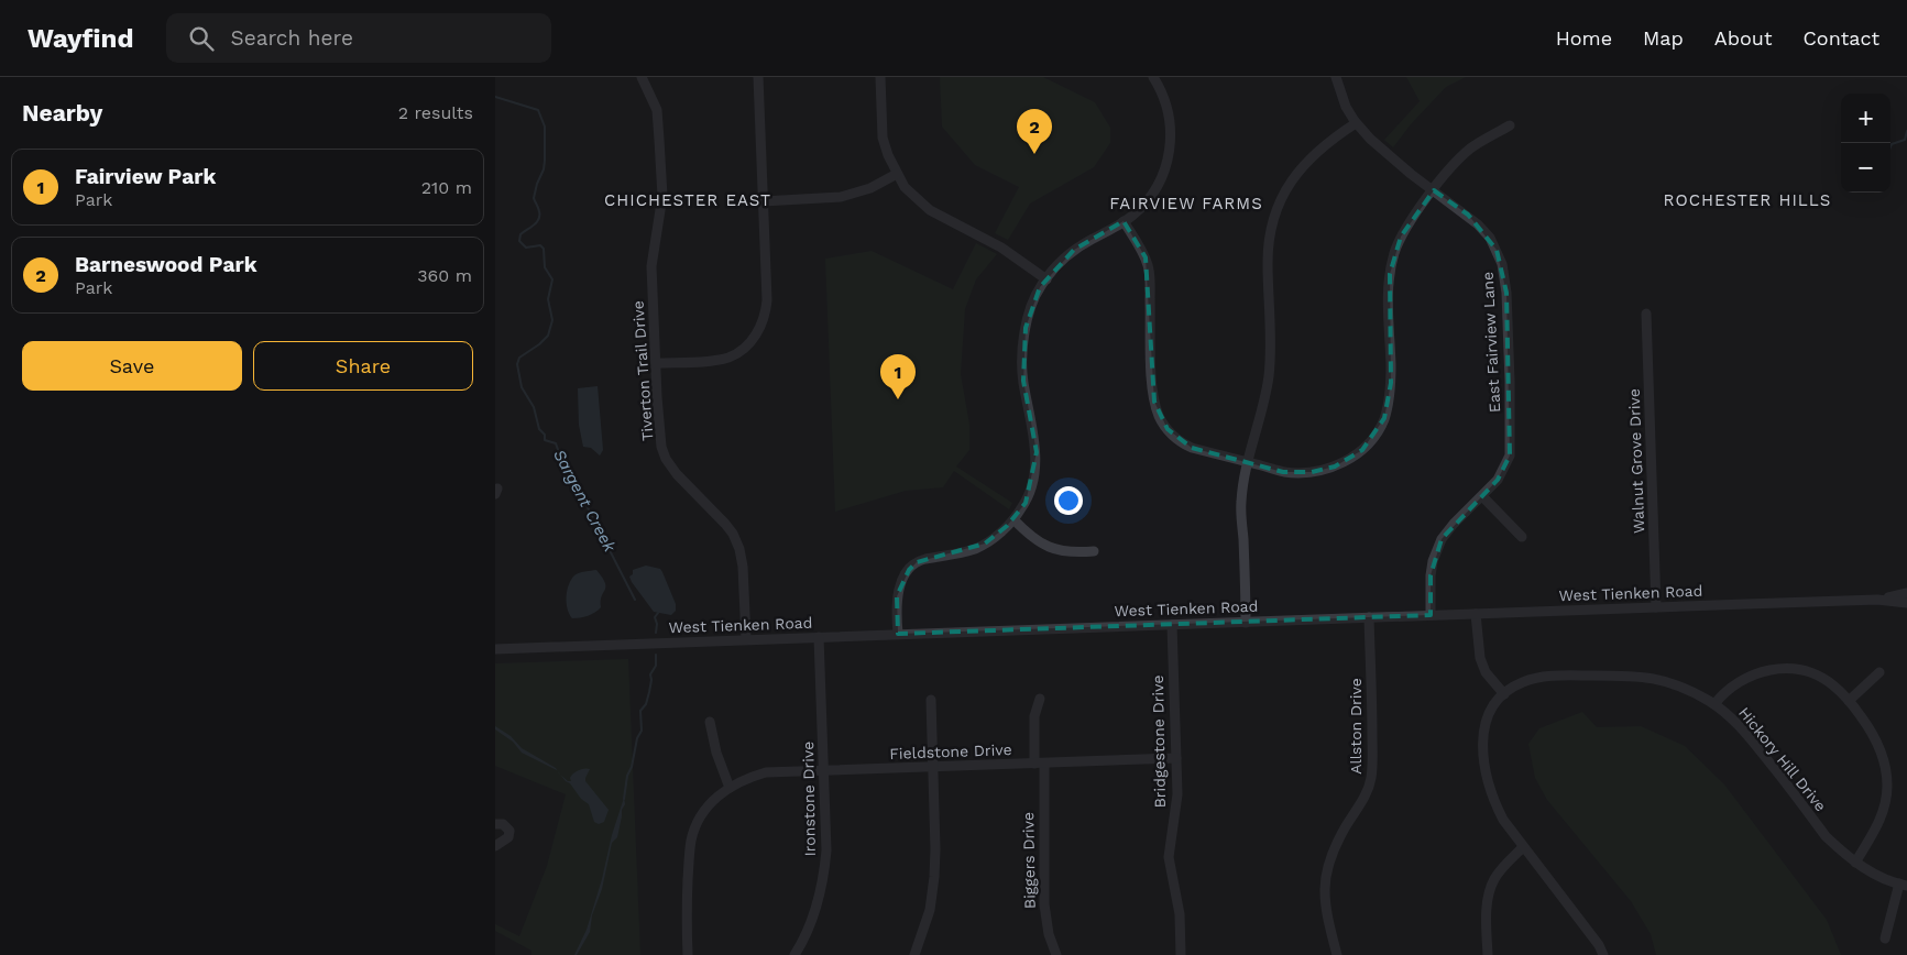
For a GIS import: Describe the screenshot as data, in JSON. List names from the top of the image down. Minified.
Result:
{"streets":{"street":["East Fairview Lane","Tiverton Trail Drive","Walnut Grove Drive","West Tienken Road","Allston Drive","Bridgestone Drive","Fieldstone Drive","Hickory Hill Drive","Ironstone Drive","Biggers Drive"]},"crossings":[["East Fairview Lane","West Tienken Road"],["Tiverton Trail Drive","West Tienken Road"],["Walnut Grove Drive","West Tienken Road"],["West Tienken Road","Allston Drive"],["West Tienken Road","Bridgestone Drive"],["West Tienken Road","Ironstone Drive"],["Bridgestone Drive","Fieldstone Drive"],["Fieldstone Drive","Ironstone Drive"],["Fieldstone Drive","Biggers Drive"]],"districts":["CHICHESTER EAST","ROCHESTER HILLS","FAIRVIEW FARMS"],"water":["Sargent Creek"],"page":{"header":"Wayfind","search":"Search here","nav":["Home","Map","About","Contact"],"heading":["Nearby","2 results"],"map_buttons":["+","−"],"pins":["2","1"],"list":[{"mark":"1","name":"Fairview Park","note":"Park","value":"210 m"},{"mark":"2","name":"Barneswood Park","note":"Park","value":"360 m"}],"buttons":["Save","Share"]}}
